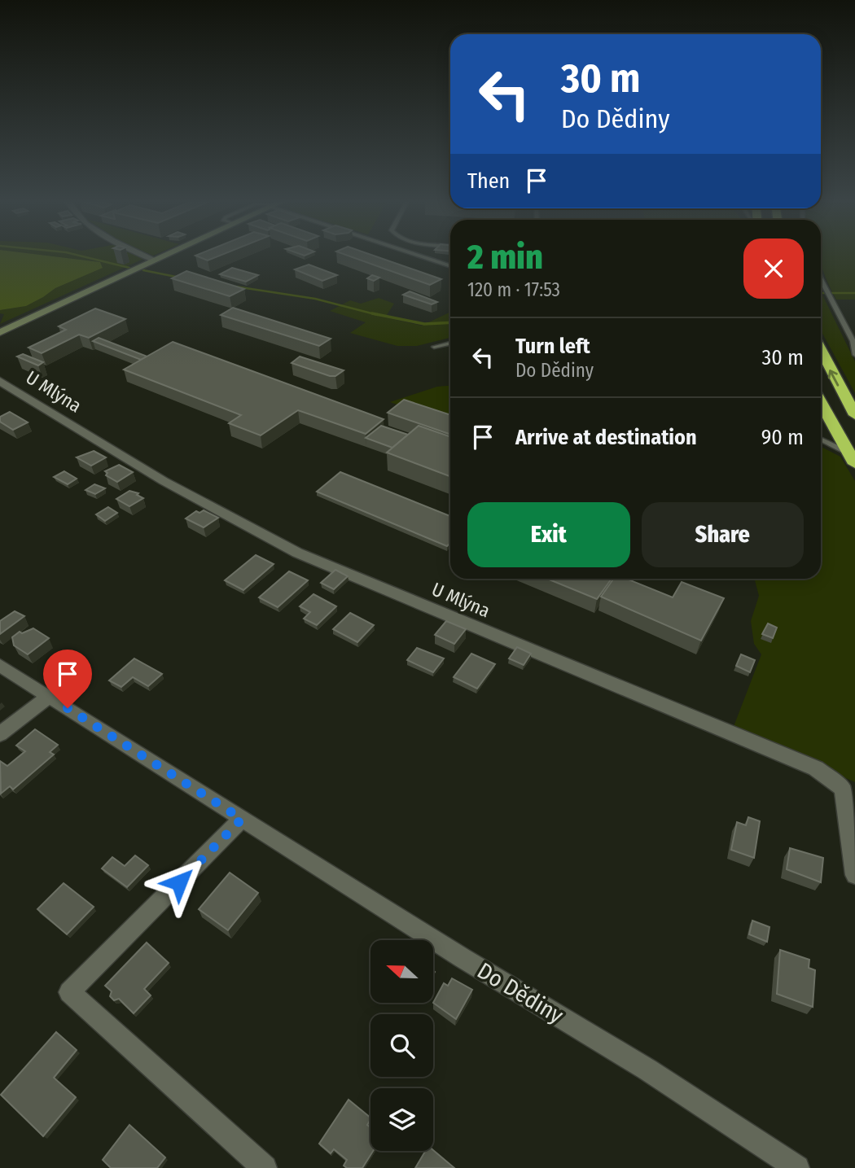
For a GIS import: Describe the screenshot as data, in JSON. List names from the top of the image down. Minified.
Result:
{"streets":{"street":["U Mlýna","Do Dědiny"]},"north":"left","page":{"turn":["30 m","Do Dědiny"],"then":"Then","heading":["2 min","120 m · 17:53"],"list":[{"name":"Turn left","note":"Do Dědiny","value":"30 m"},{"name":"Arrive at destination","value":"90 m"}],"buttons":["Exit","Share"]}}
